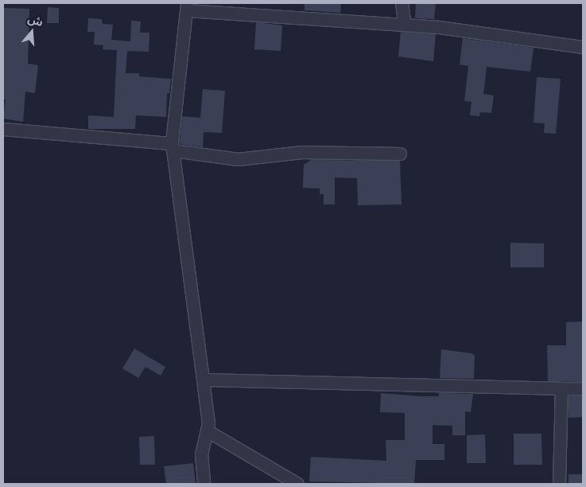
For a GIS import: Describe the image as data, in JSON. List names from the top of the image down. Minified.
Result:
{"north":"top"}
